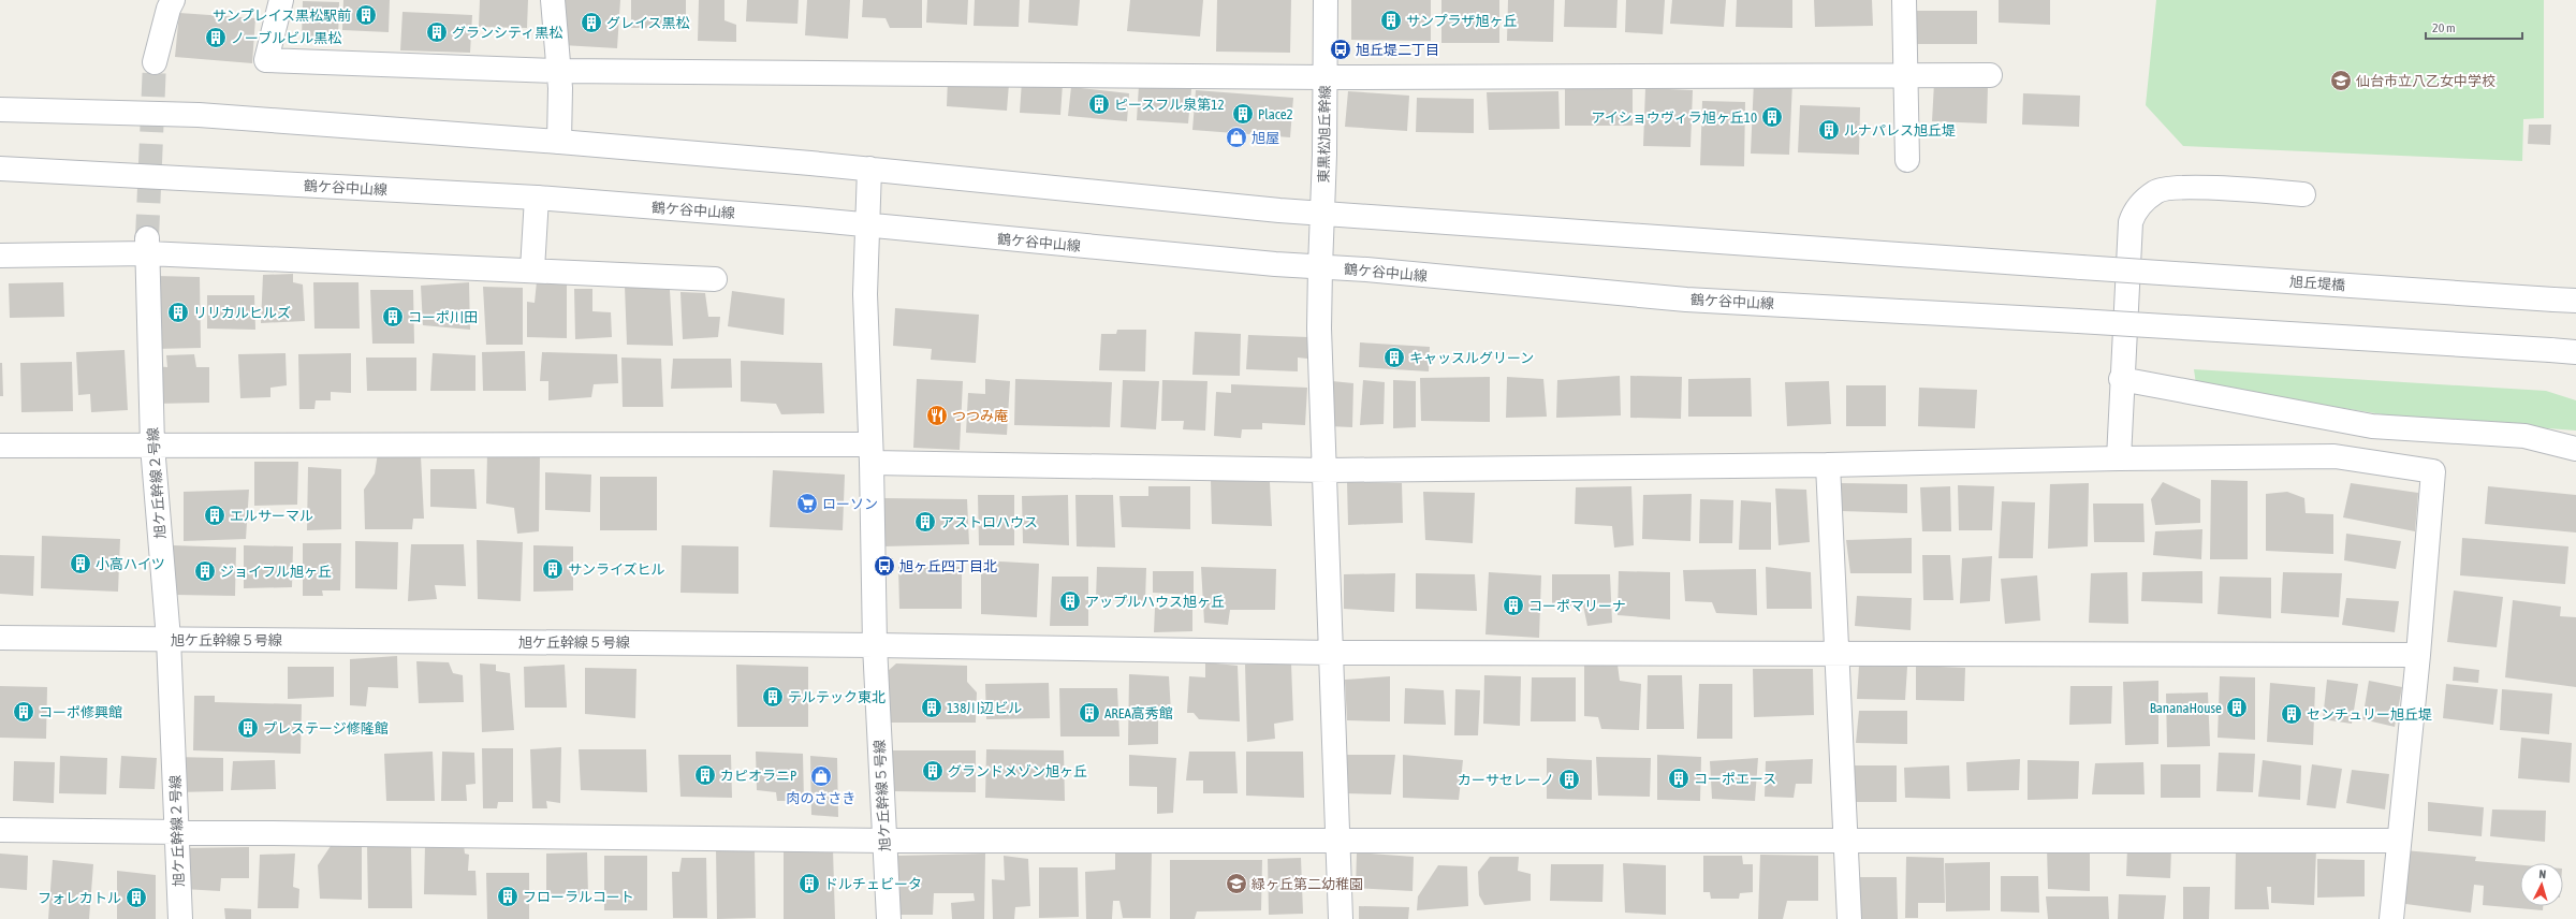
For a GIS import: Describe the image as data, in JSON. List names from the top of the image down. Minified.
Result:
{"streets":{"street":["東黒松旭丘幹線","鶴ケ谷中山線","旭丘堤橋","旭ケ丘幹線２号線","旭ケ丘幹線５号線"]},"crossings":[["東黒松旭丘幹線","鶴ケ谷中山線"],["東黒松旭丘幹線","旭丘堤橋"],["旭ケ丘幹線２号線","旭ケ丘幹線５号線"]],"places":{"building":["サンプレイス黒松駅前","サンプラザ旭ヶ丘","グレイス黒松","グランシティ黒松","ノーブルビル黒松","ピースフル泉第12","Place2","アイショウヴィラ旭ヶ丘10","ルナパレス旭丘堤","リリカルヒルズ","コーポ川田","キャッスルグリーン","エルサーマル","アストロハウス","小高ハイツ","サンライズヒル","ジョイフル旭ヶ丘","アップルハウス旭ヶ丘","コーポマリーナ","テルテック東北","138川辺ビル","BananaHouse","コーポ修興館","AREA高秀館","センチュリー旭丘堤","プレステージ修隆館","グランドメゾン旭ヶ丘","カピオラニP","コーポエース","カーサセレーノ","ドルチェビータ","フローラルコート","フォレカトル"],"bus stop":["旭丘堤二丁目","旭ヶ丘四丁目北"],"school or university":["仙台市立八乙女中学校","緑ヶ丘第二幼稚園"],"shop":["旭屋","肉のささき"],"restaurant":["つつみ庵"],"supermarket":["ローソン"]},"scale_bar":"20 m","north":"top"}
